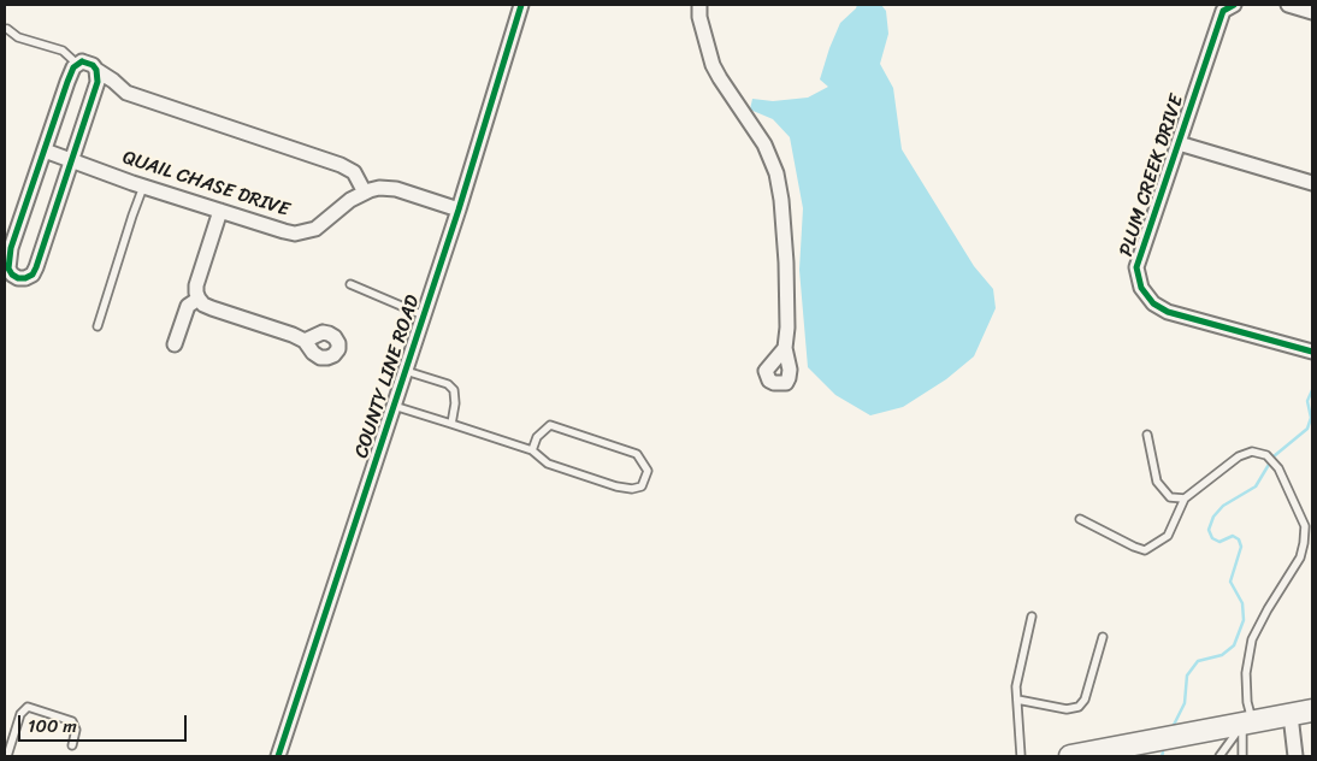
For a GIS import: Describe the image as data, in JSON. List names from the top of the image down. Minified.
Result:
{"streets":{"street":["PLUM CREEK DRIVE","QUAIL CHASE DRIVE","COUNTY LINE ROAD"]},"crossings":[["QUAIL CHASE DRIVE","COUNTY LINE ROAD"]],"scale_bar":"100 m"}
